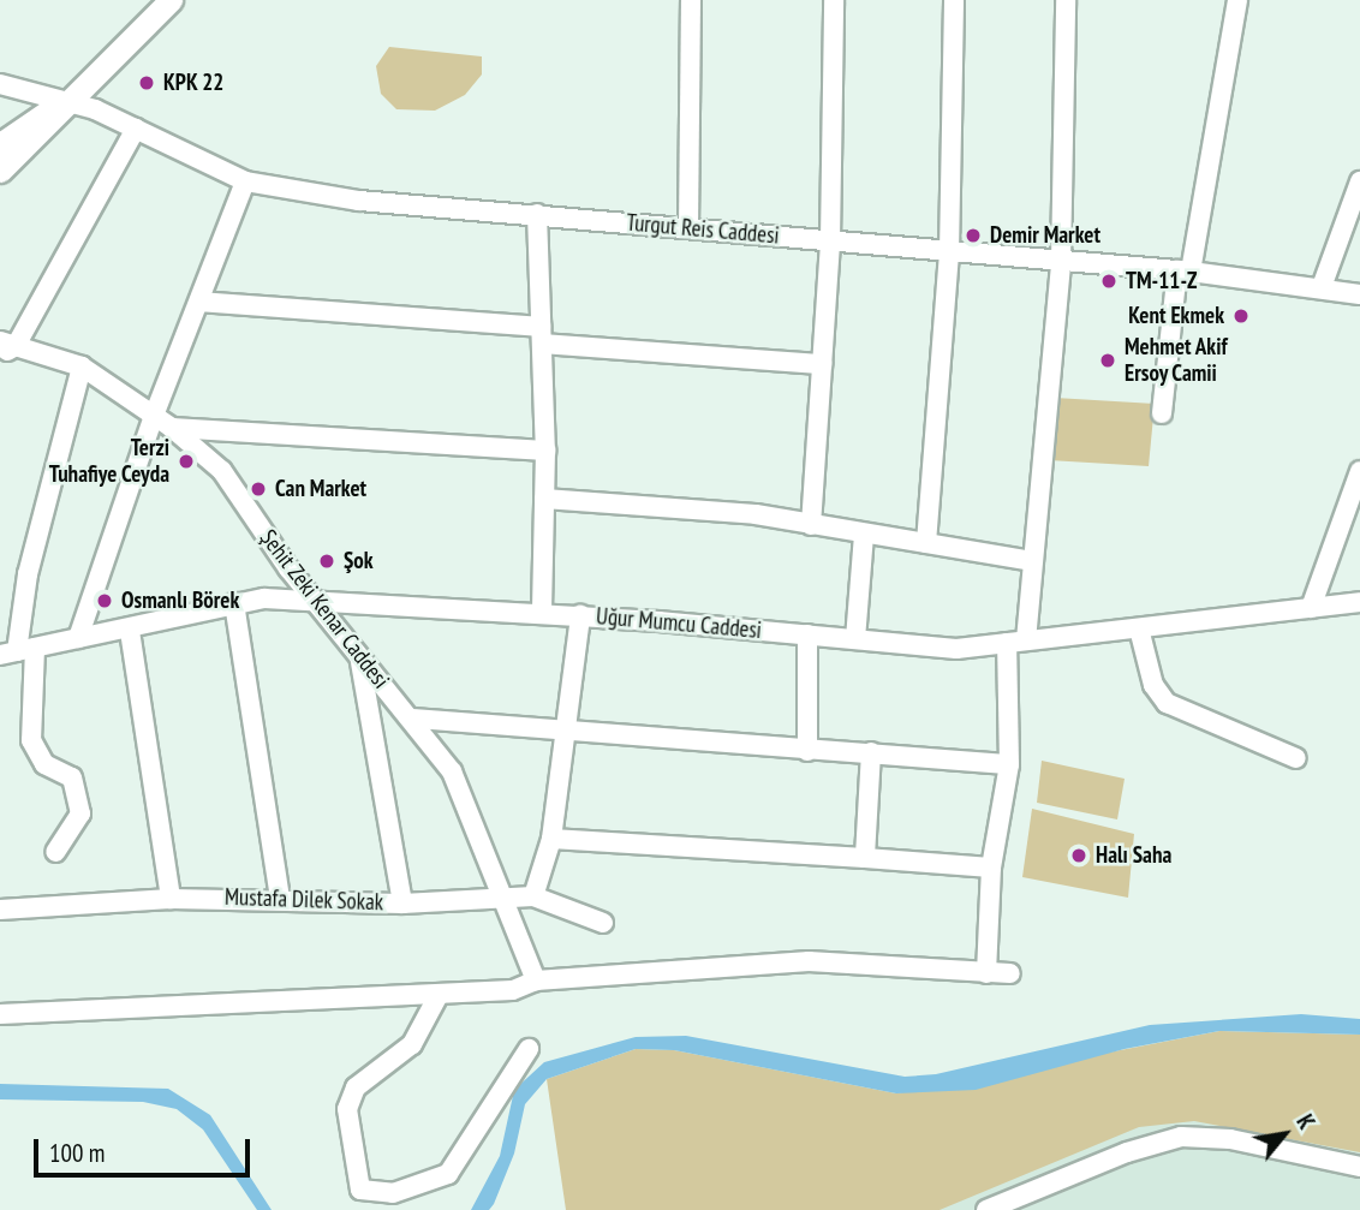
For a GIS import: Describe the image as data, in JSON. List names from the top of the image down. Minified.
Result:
{"streets":{"street":["Turgut Reis Caddesi","Şehit Zeki Kenar Caddesi","Uğur Mumcu Caddesi","Mustafa Dilek Sokak"]},"crossings":[["Şehit Zeki Kenar Caddesi","Uğur Mumcu Caddesi"],["Şehit Zeki Kenar Caddesi","Mustafa Dilek Sokak"]],"places":["KPK 22","Demir Market","TM-11-Z","Kent Ekmek","Mehmet Akif Ersoy Camii","Terzi Tuhafiye Ceyda","Can Market","Şok","Osmanlı Börek","Halı Saha"],"scale_bar":"100 m","north":"top right"}
